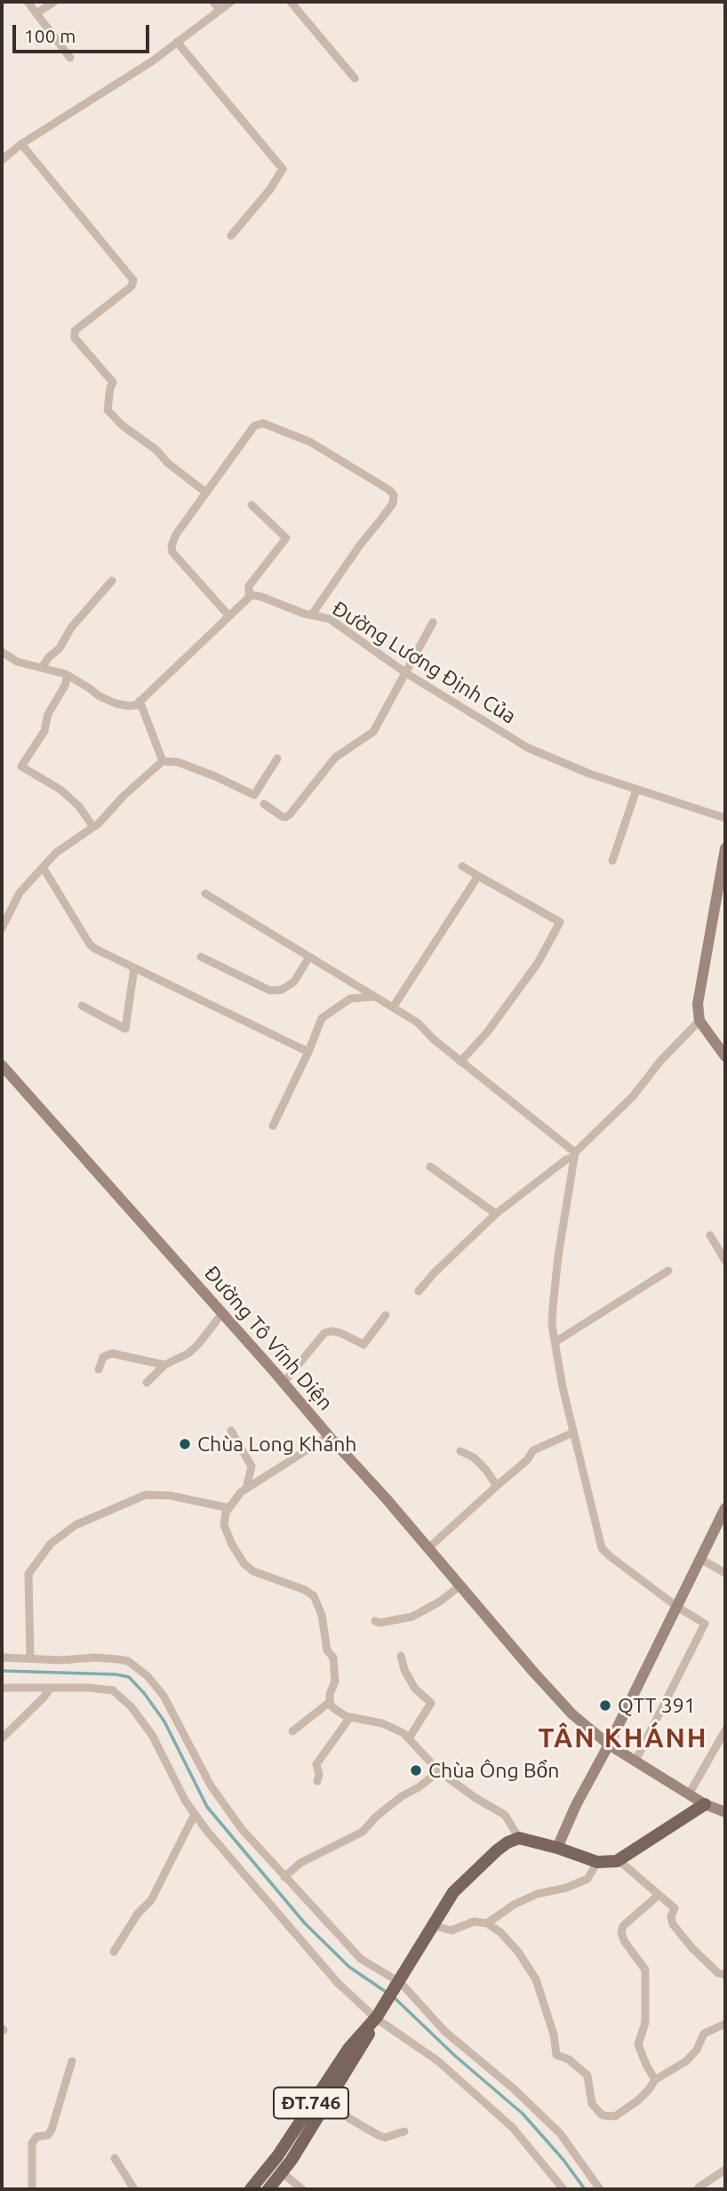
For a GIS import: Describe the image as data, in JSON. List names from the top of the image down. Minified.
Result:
{"streets":{"main road":["Đường Tô Vĩnh Diện","ĐT.746"],"street":["Đường Lương Định Của"]},"districts":["TÂN KHÁNH"],"places":["Chùa Long Khánh","QTT 391","Chùa Ông Bổn"],"scale_bar":"100 m"}
